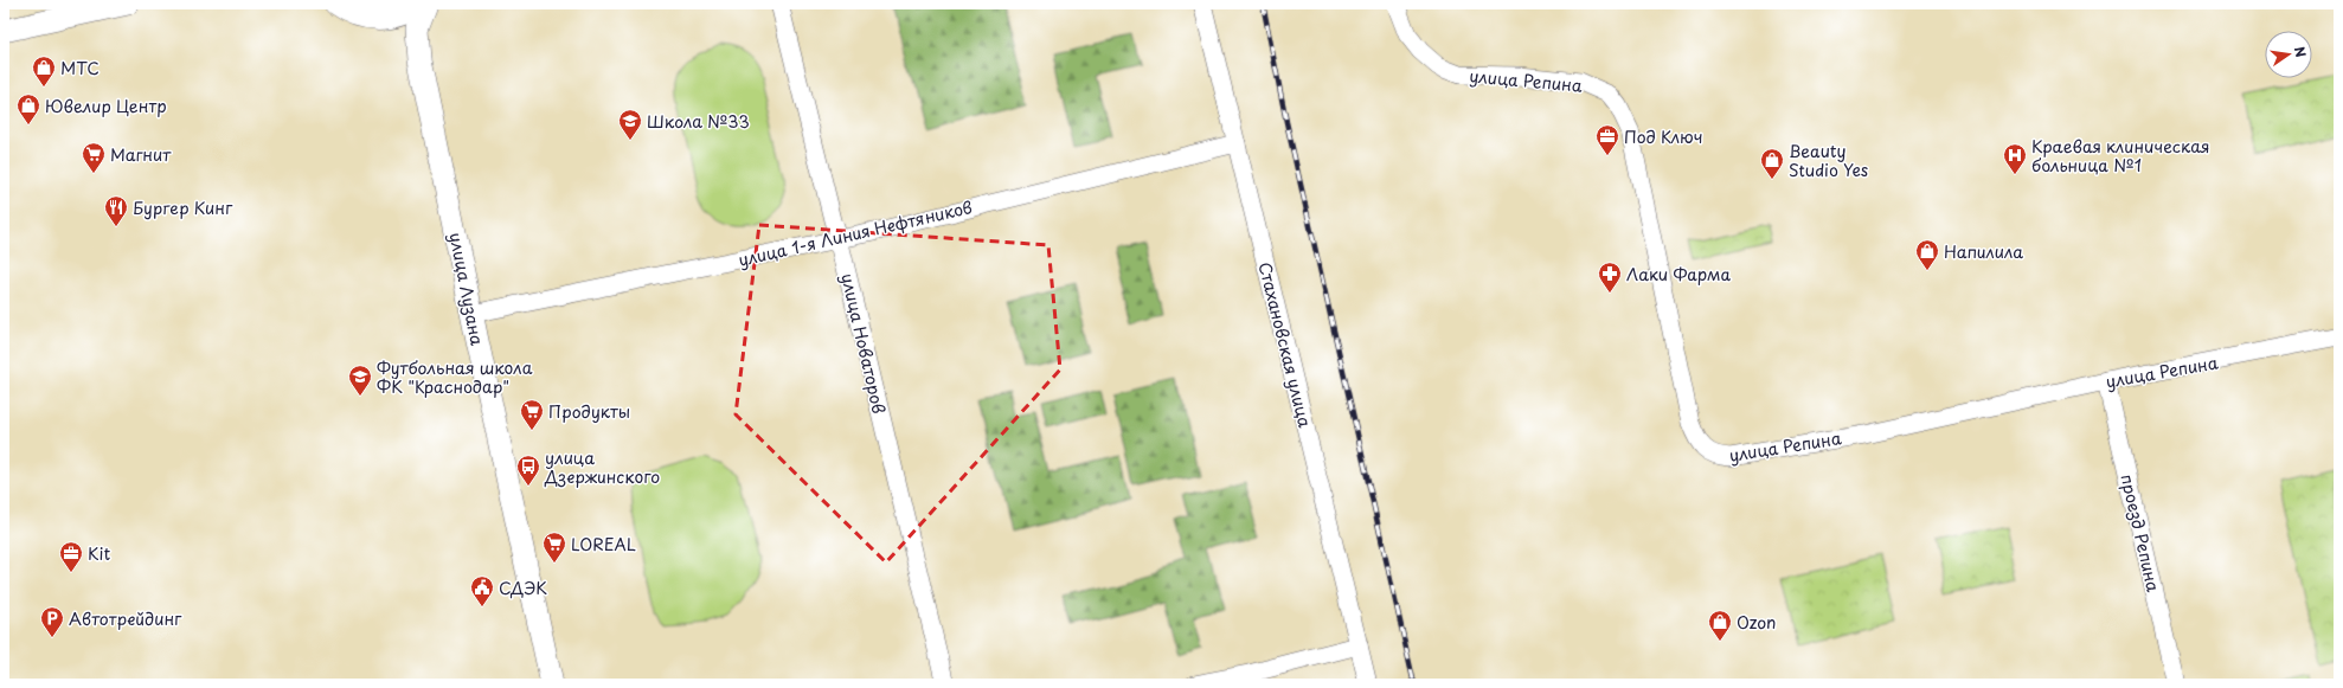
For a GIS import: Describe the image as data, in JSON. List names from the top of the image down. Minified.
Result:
{"streets":{"main road":["улица Лузана"],"street":["улица Репина","улица 1-я Линия Нефтяников","улица Новаторов","Стахановская улица","проезд Репина"]},"crossings":[["улица Репина","проезд Репина"],["улица 1-я Линия Нефтяников","улица Лузана"],["улица 1-я Линия Нефтяников","улица Новаторов"],["улица 1-я Линия Нефтяников","Стахановская улица"]],"places":{"shop":["МТС","Ювелир Центр","Beauty Studio Yes","Напилила","Ozon"],"school or university":["Школа №33","Футбольная школа ФК \"Краснодар\""],"office":["Под Ключ","Kit"],"supermarket":["Магнит","Продукты","LOREAL"],"hospital":["Краевая клиническая больница №1"],"restaurant":["Бургер Кинг"],"pharmacy":["Лаки Фарма"],"bus stop":["улица Дзержинского"],"public building":["СДЭК"],"parking":["Автотрейдинг"]},"north":"right"}
